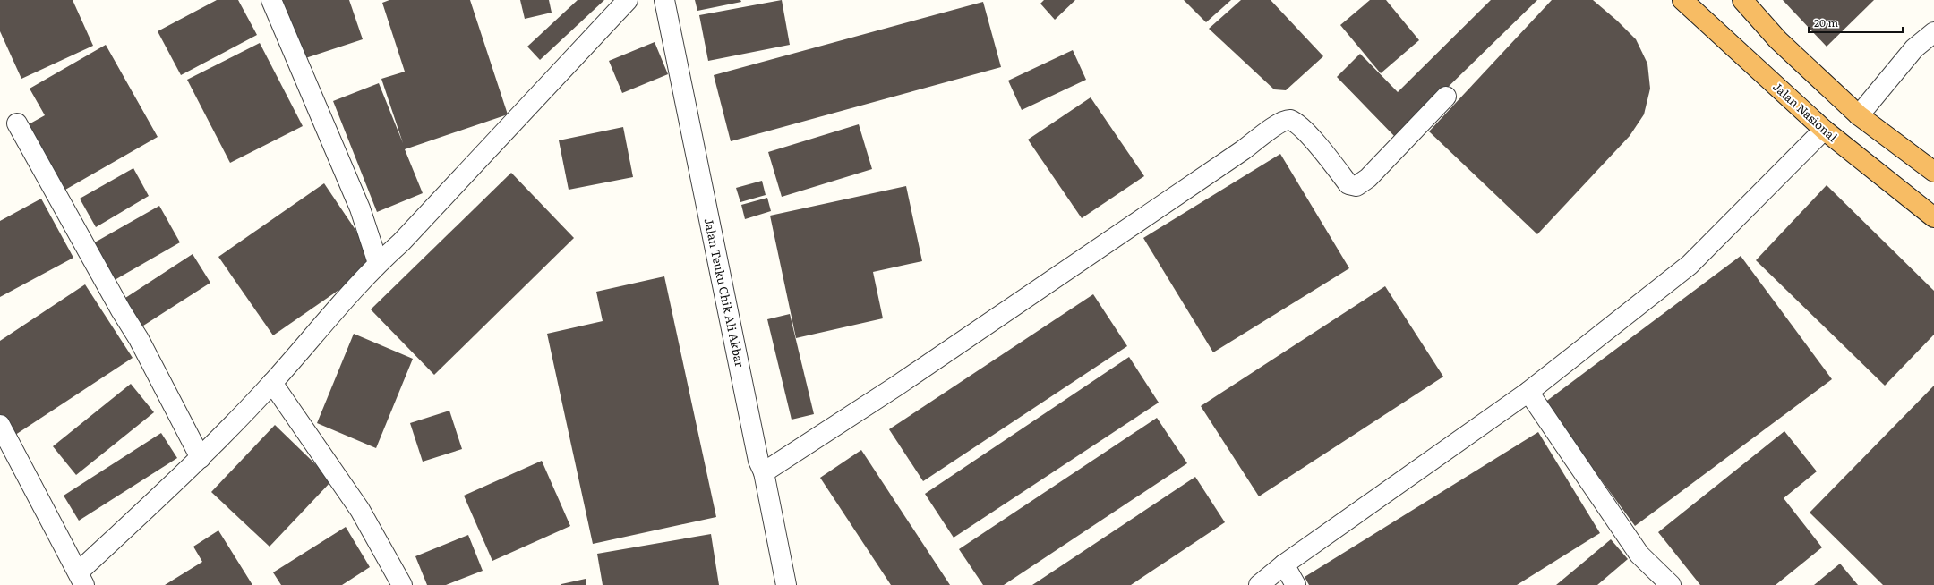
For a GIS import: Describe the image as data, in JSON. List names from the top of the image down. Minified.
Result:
{"streets":{"highway":["Jalan Nasional"],"street":["Jalan Teuku Chik Ali Akbar"]},"scale_bar":"20 m"}
